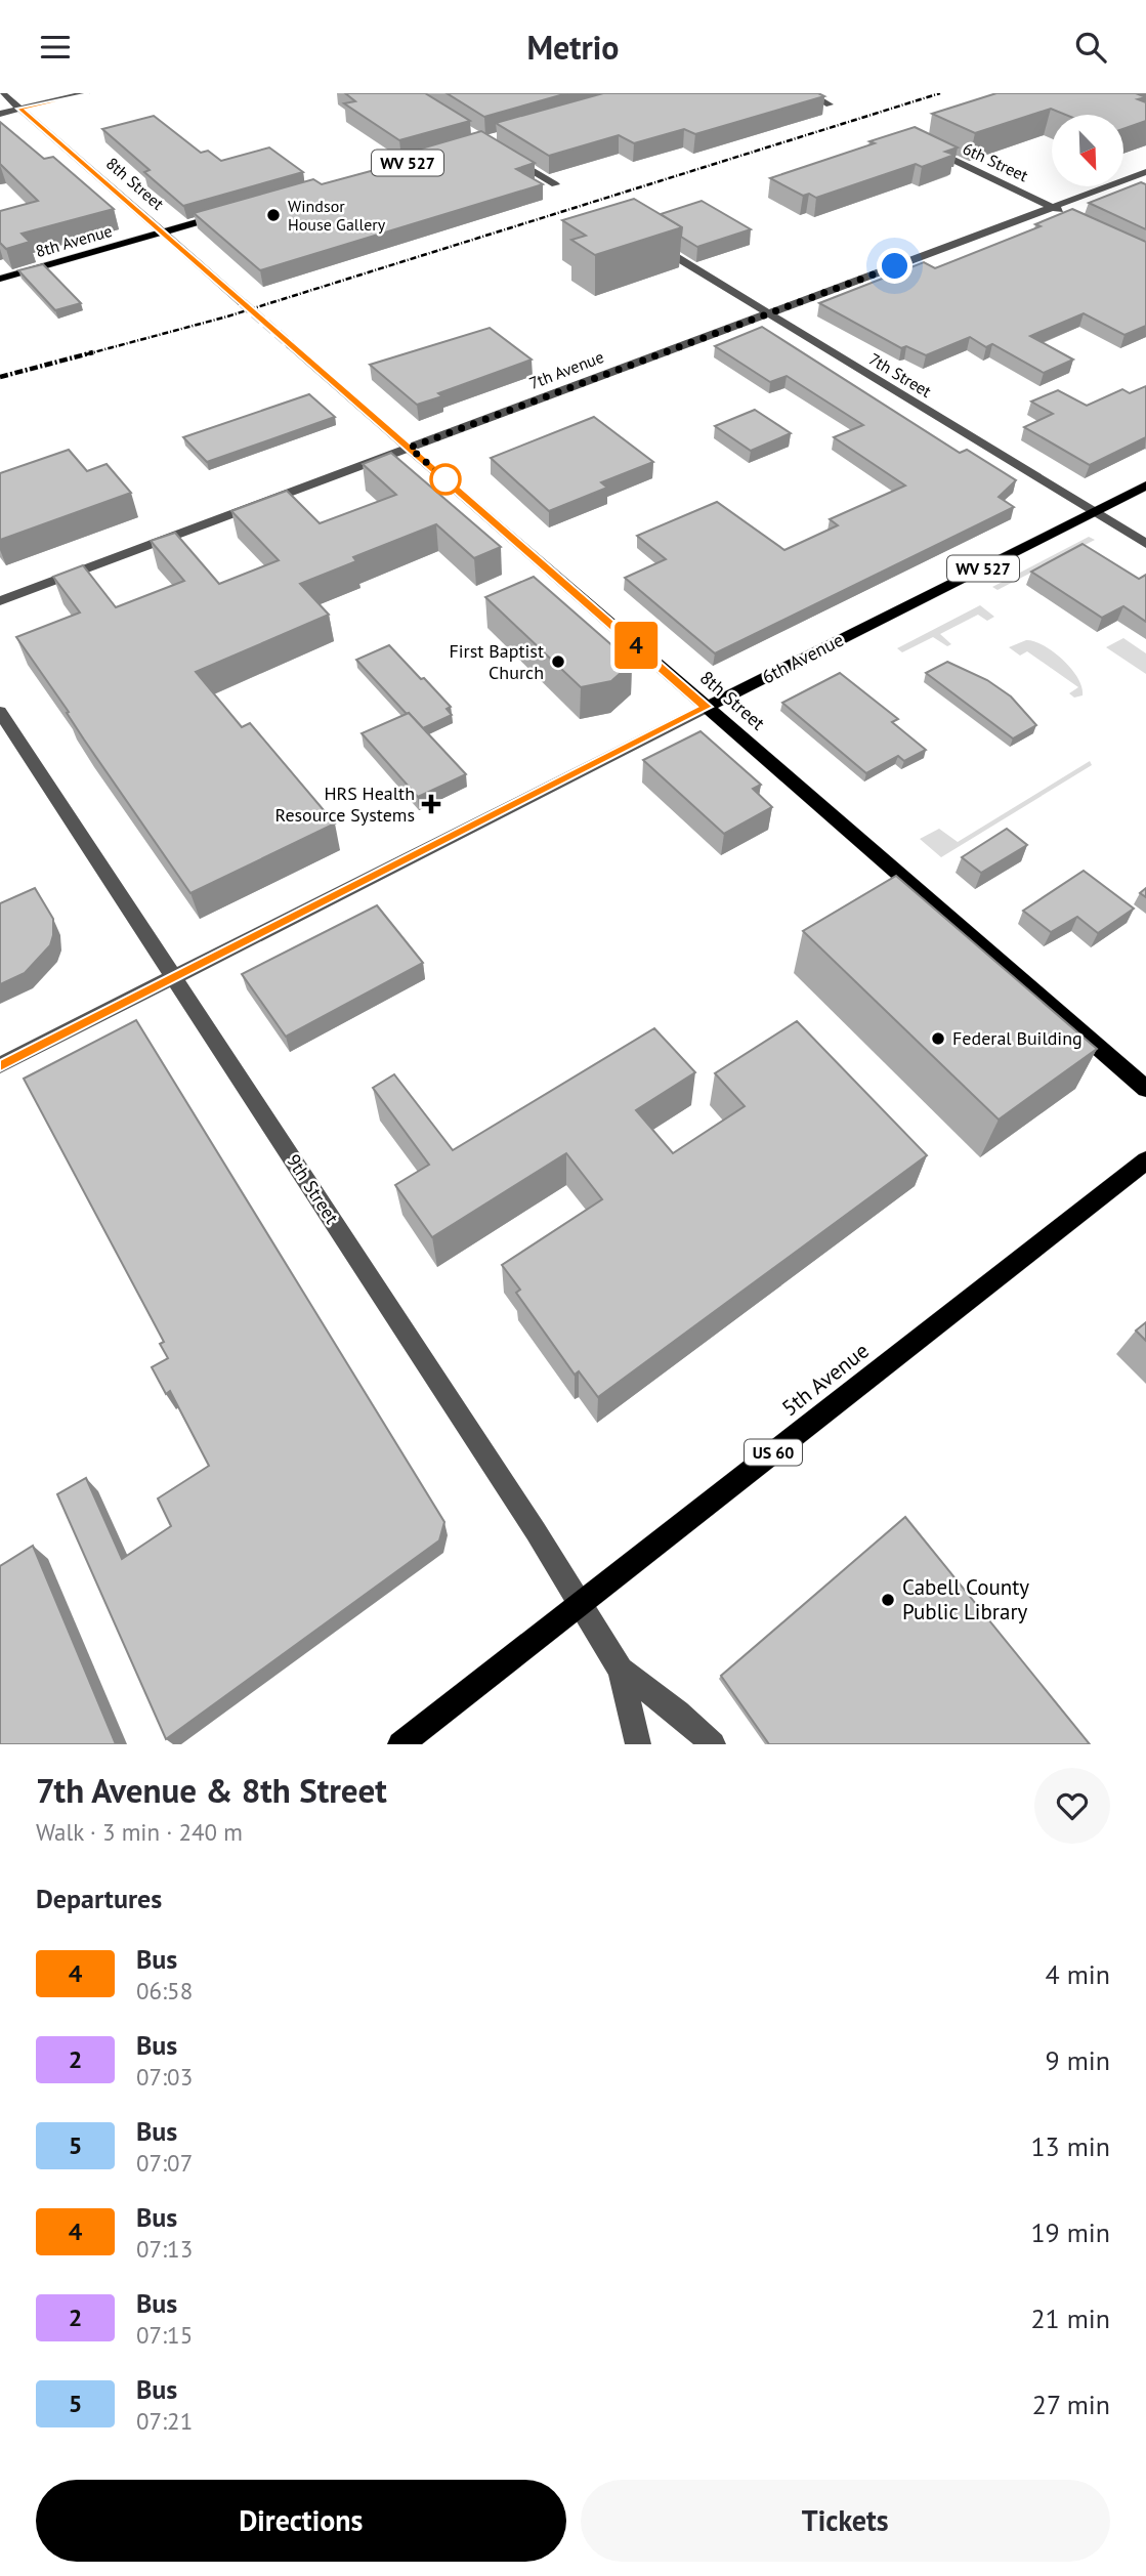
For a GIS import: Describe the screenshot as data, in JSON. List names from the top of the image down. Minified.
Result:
{"streets":{"main road":["WV 527","8th Street","8th Avenue","6th Avenue","5th Avenue","US 60"],"street":["6th Street","7th Avenue","7th Street","9th Street"]},"crossings":[["6th Street","7th Avenue"],["8th Street","8th Avenue"],["8th Street","7th Avenue"],["8th Street","6th Avenue"],["7th Avenue","7th Street"],["7th Street","6th Avenue"],["6th Avenue","9th Street"],["9th Street","5th Avenue"]],"places":{"other":["Windsor House Gallery","First Baptist Church","Federal Building","Cabell County Public Library"],"health":["HRS Health Resource Systems"]},"lines":["bus line 4"],"north":"bottom right","page":{"header":"Metrio","on_map":"4","heading":[["7th Avenue & 8th Street","Walk · 3 min · 240 m"],"Departures"],"list":[{"mark":"4","name":"Bus","note":"06:58","value":"4 min"},{"mark":"2","name":"Bus","note":"07:03","value":"9 min"},{"mark":"5","name":"Bus","note":"07:07","value":"13 min"},{"mark":"4","name":"Bus","note":"07:13","value":"19 min"},{"mark":"2","name":"Bus","note":"07:15","value":"21 min"},{"mark":"5","name":"Bus","note":"07:21","value":"27 min"}],"buttons":["Directions","Tickets"]}}
